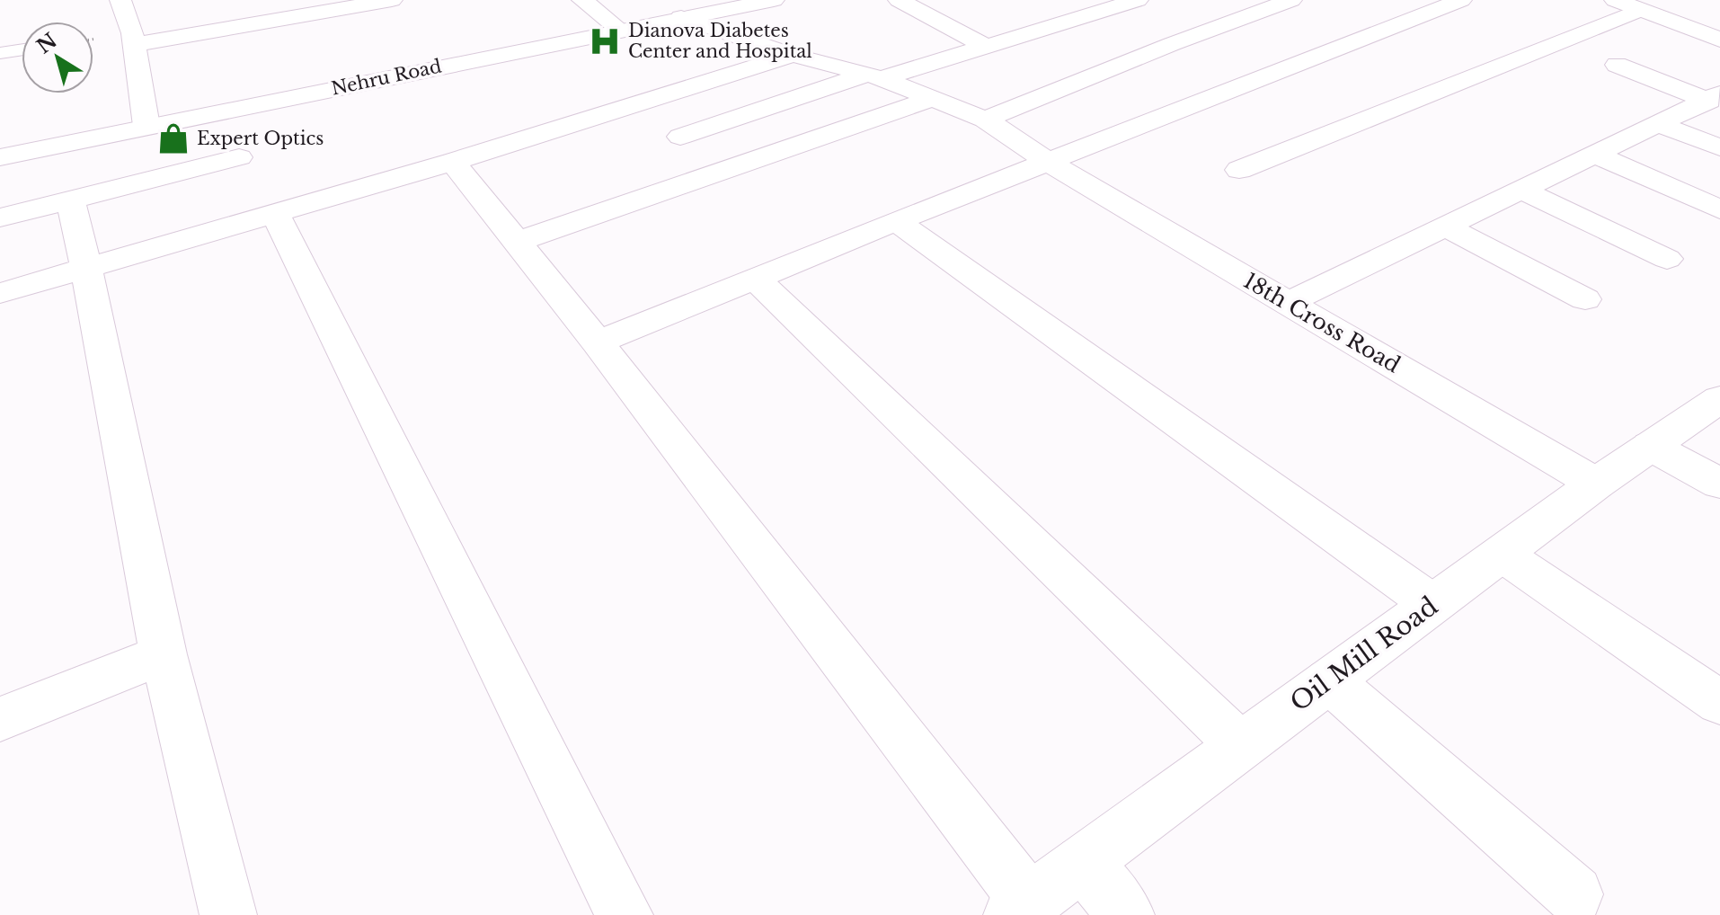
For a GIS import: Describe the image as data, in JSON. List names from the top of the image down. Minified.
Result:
{"streets":{"street":["Nehru Road","18th Cross Road","Oil Mill Road"]},"crossings":[["Nehru Road","18th Cross Road"],["18th Cross Road","Oil Mill Road"]],"places":{"hospital":["Dianova Diabetes Center and Hospital"],"shop":["Expert Optics"]},"north":"top left"}
